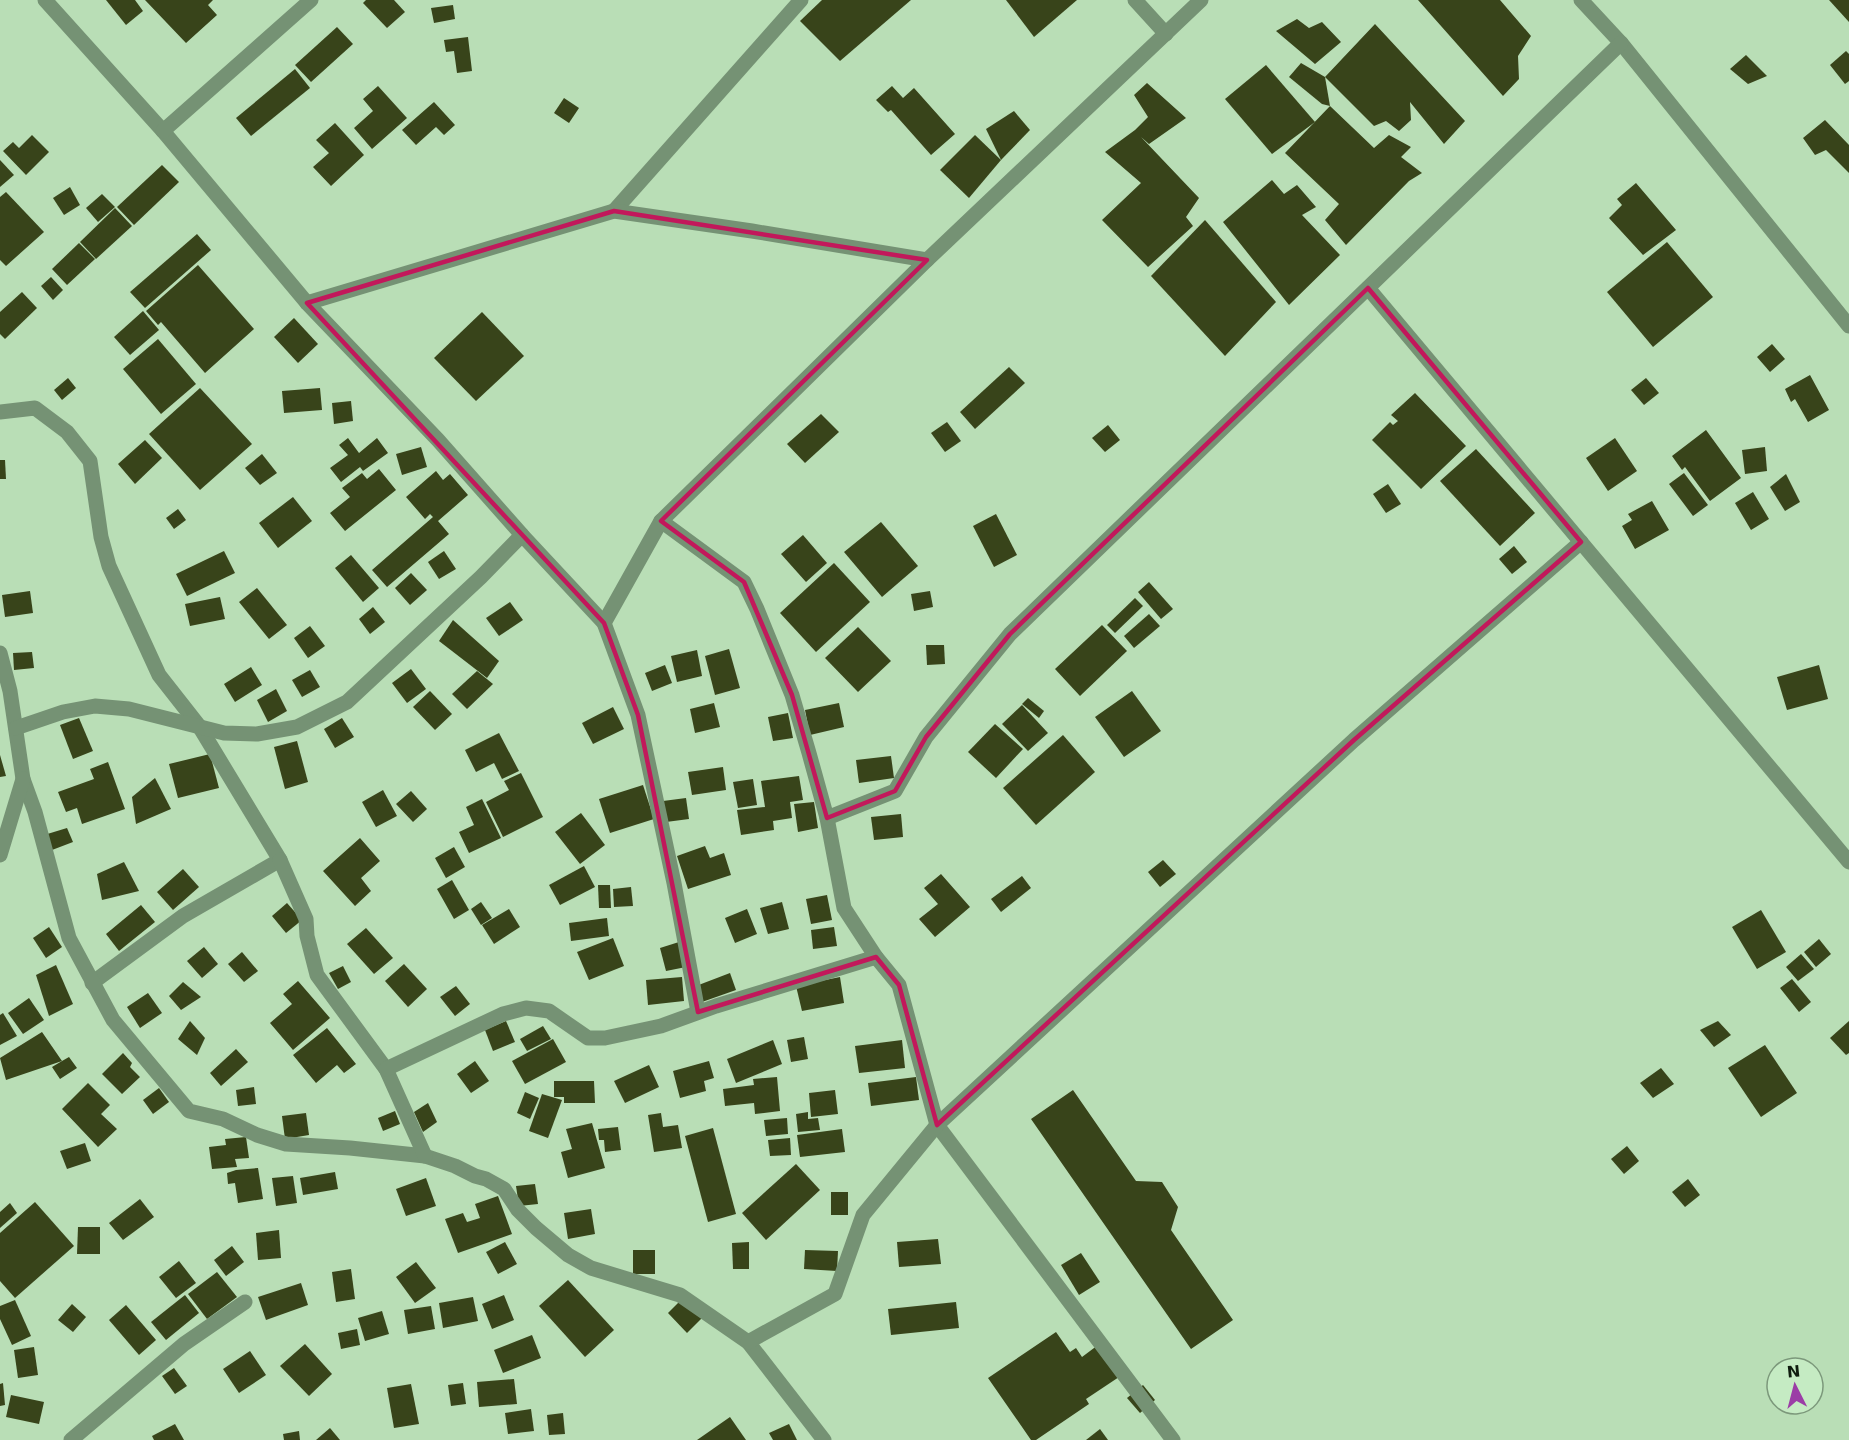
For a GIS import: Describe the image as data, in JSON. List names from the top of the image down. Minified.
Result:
{"north":"top"}
